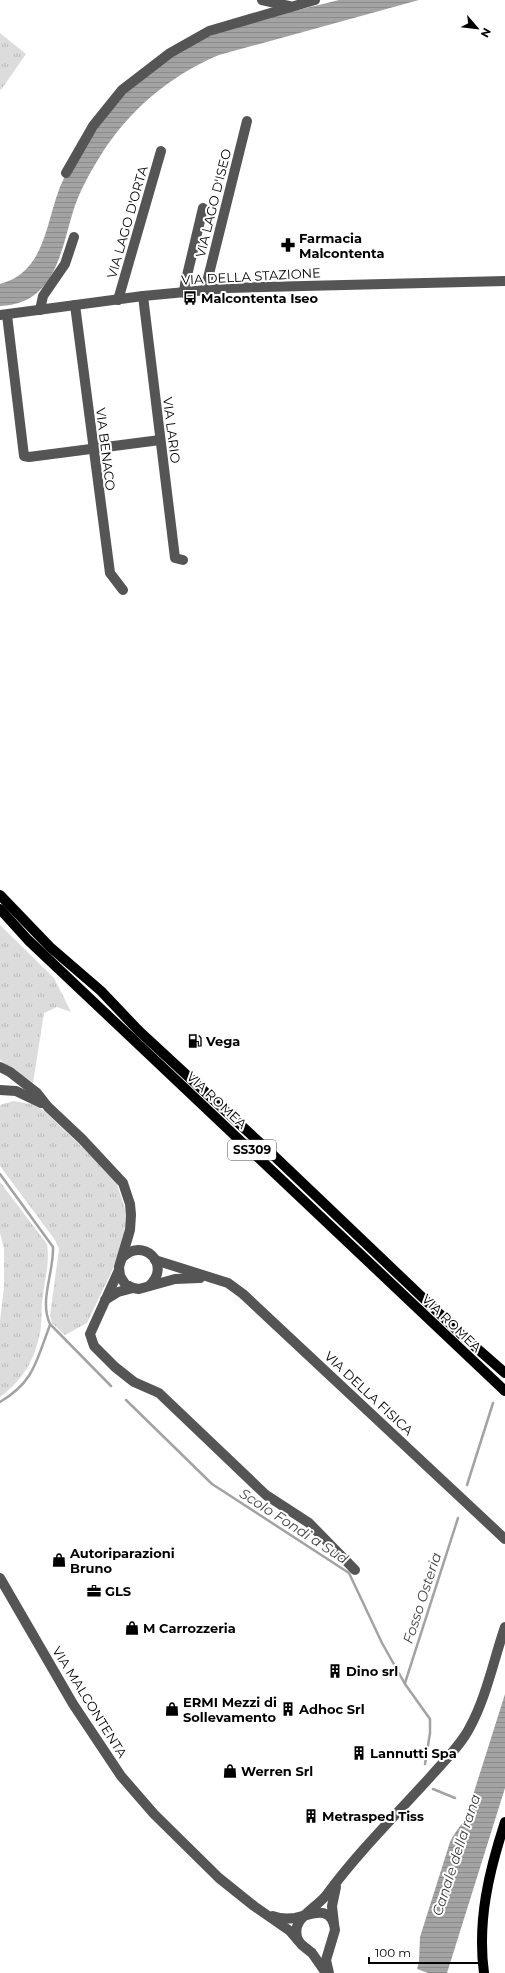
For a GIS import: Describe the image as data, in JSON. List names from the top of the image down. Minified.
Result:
{"streets":{"main road":["VIA ROMEA","SS309"],"street":["VIA LAGO D'ISEO","VIA LAGO D'ORTA","VIA DELLA STAZIONE","VIA LARIO","VIA BENACO","VIA DELLA FISICA","VIA MALCONTENTA"]},"crossings":[["VIA LAGO D'ISEO","VIA DELLA STAZIONE"],["VIA LAGO D'ORTA","VIA DELLA STAZIONE"],["VIA DELLA STAZIONE","VIA LARIO"],["VIA DELLA STAZIONE","VIA BENACO"]],"water":["Scolo Fondi a Sud","Fosso Osteria","Canale della rana"],"places":{"pharmacy":["Farmacia Malcontenta"],"bus stop":["Malcontenta Iseo"],"fuel station":["Vega"],"shop":["Autoriparazioni Bruno","M Carrozzeria","ERMI Mezzi di Sollevamento","Werren Srl"],"office":["GLS"],"building":["Dino srl","Adhoc Srl","Lannutti Spa","Metrasped Tiss"]},"scale_bar":"100 m","north":"bottom right"}
